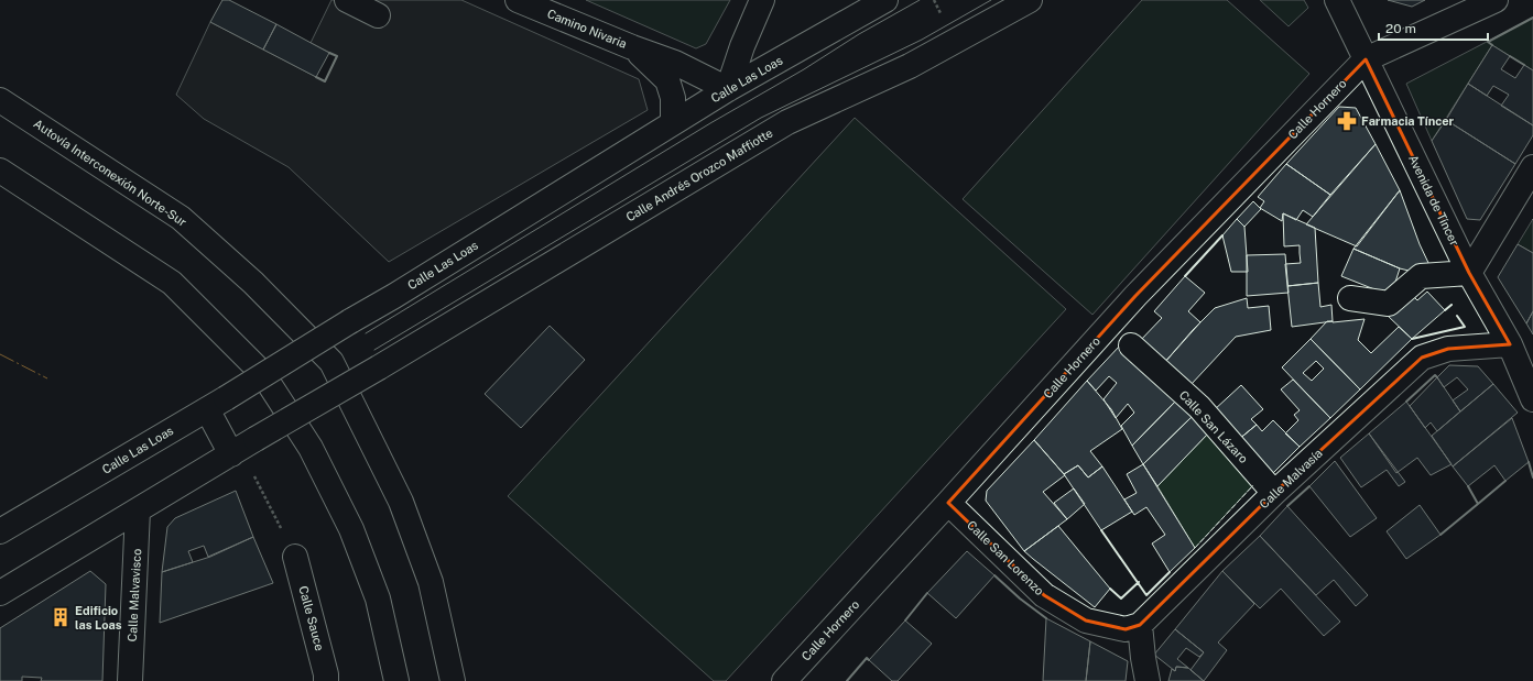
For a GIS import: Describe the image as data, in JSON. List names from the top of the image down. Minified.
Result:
{"streets":{"main road":["Camino Nivaria","Calle Las Loas","Calle Hornero","Autovía Interconexión Norte-Sur","Calle Andrés Orozco Maffiotte","Avenida de Tíncer","Calle San Lázaro","Calle Malvasía","Calle San Lorenzo","Calle Malvavisco","Calle Sauce"]},"crossings":[["Camino Nivaria","Calle Las Loas"],["Calle Hornero","Avenida de Tíncer"],["Calle Hornero","Calle San Lorenzo"],["Avenida de Tíncer","Calle Malvasía"],["Calle San Lázaro","Calle Malvasía"],["Calle Malvasía","Calle San Lorenzo"]],"places":{"pharmacy":["Farmacia Tíncer"],"building":["Edificio las Loas"]},"scale_bar":"20 m"}
